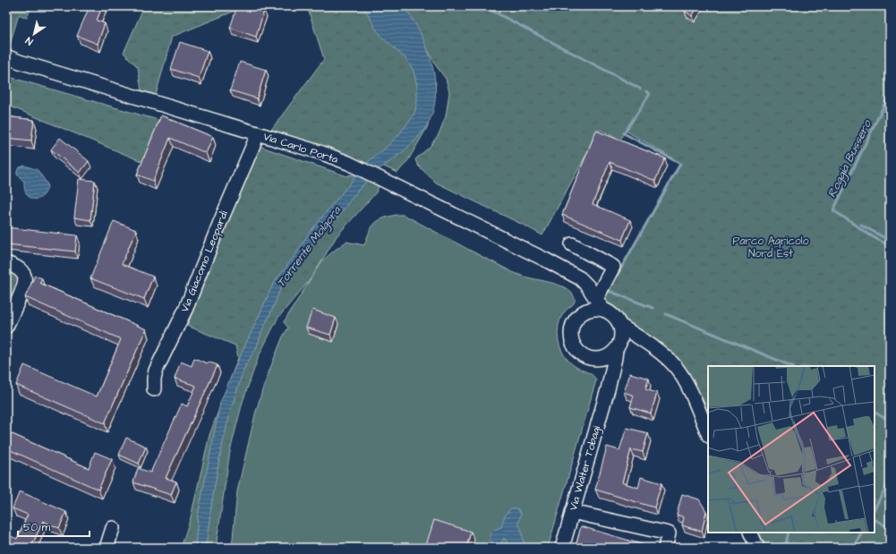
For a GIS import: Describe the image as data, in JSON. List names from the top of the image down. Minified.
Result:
{"streets":{"street":["Via Carlo Porta","Via Giacomo Leopardi","Via Walter Tobagi"]},"crossings":[["Via Carlo Porta","Via Giacomo Leopardi"],["Via Carlo Porta","Via Walter Tobagi"]],"water":["Roggia Bussero","Torrente Molgora"],"parks":["Parco Agricolo Nord Est"],"scale_bar":"50 m","north":"bottom left"}
